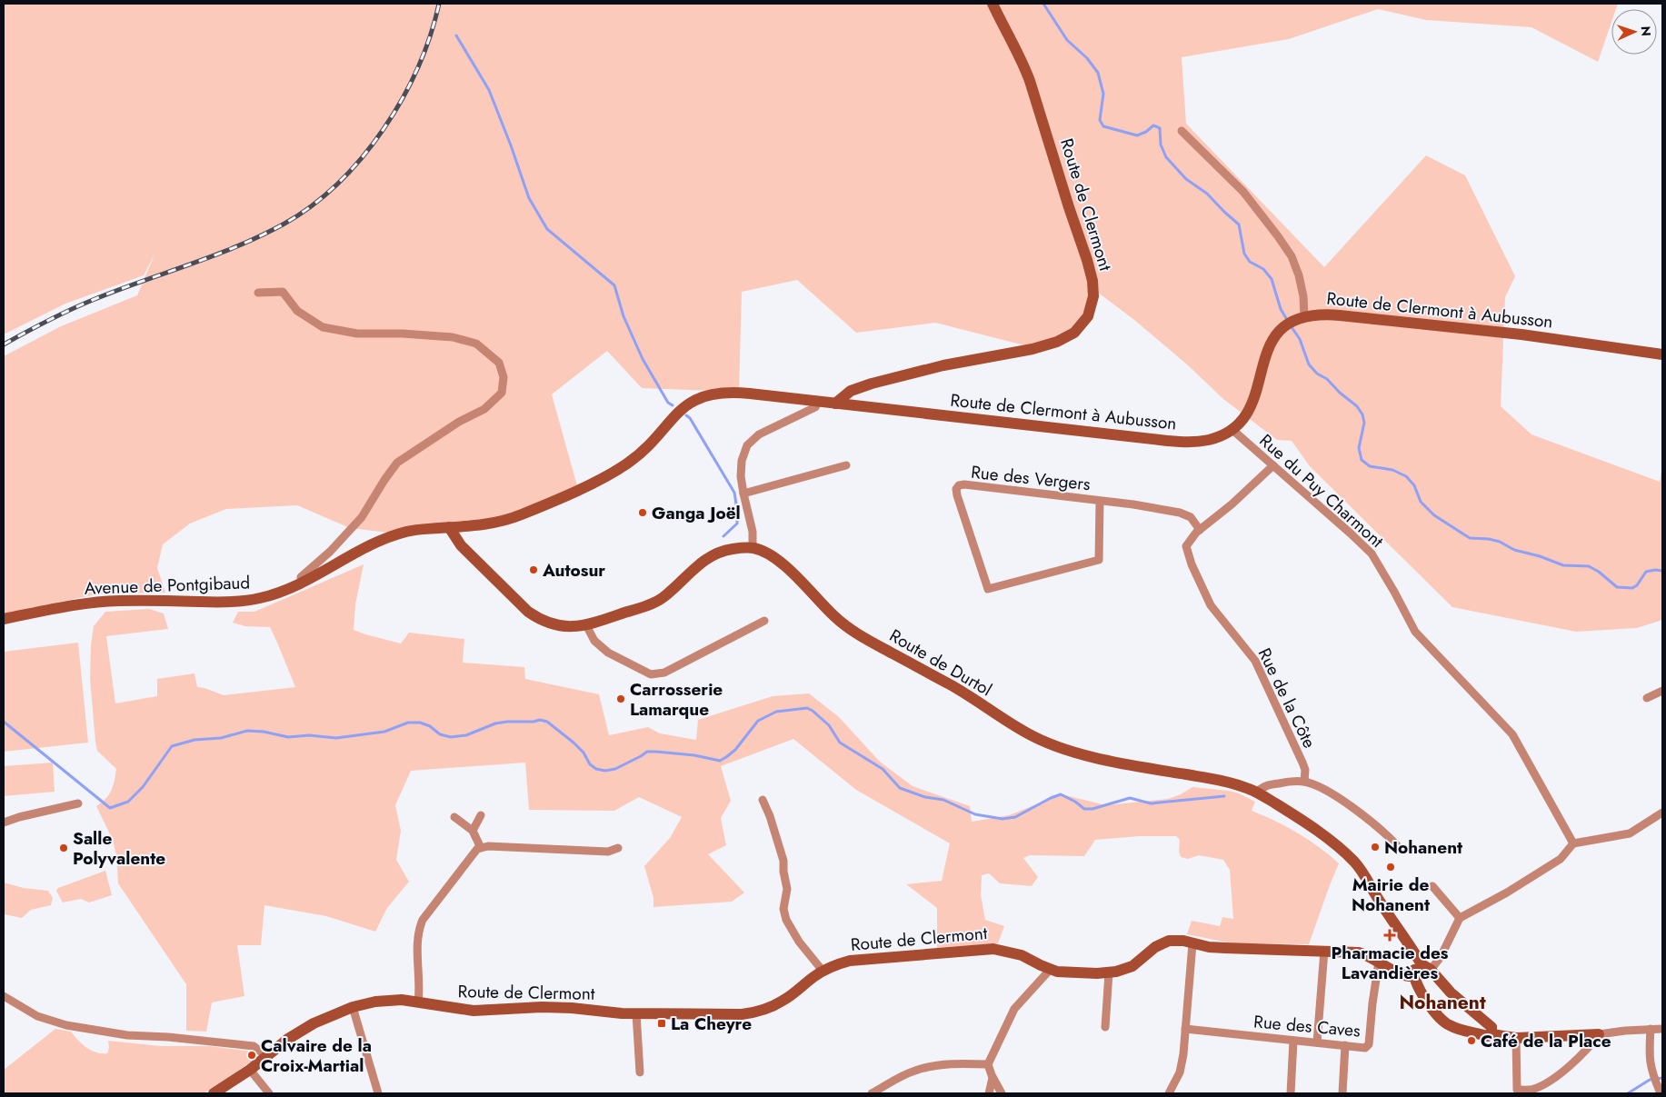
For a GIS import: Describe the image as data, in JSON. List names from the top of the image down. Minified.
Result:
{"streets":{"street":["Route de Clermont","Route de Clermont à Aubusson","Rue des Vergers","Rue du Puy Charmont","Avenue de Pontgibaud","Route de Durtol","Rue de la Côte","Rue des Caves"]},"crossings":[["Route de Clermont","Route de Clermont à Aubusson"],["Route de Clermont","Rue des Caves"],["Route de Clermont à Aubusson","Rue du Puy Charmont"],["Route de Clermont à Aubusson","Avenue de Pontgibaud"],["Route de Clermont à Aubusson","Route de Durtol"],["Rue des Vergers","Rue de la Côte"],["Rue du Puy Charmont","Rue de la Côte"]],"districts":["Nohanent"],"places":{"other":["Ganga Joël","Autosur","Carrosserie Lamarque","Nohanent","Salle Polyvalente","Mairie de Nohanent","Café de la Place","Calvaire de la Croix-Martial"],"health":["Pharmacie des Lavandières"],"transit":["La Cheyre"]},"north":"right"}
